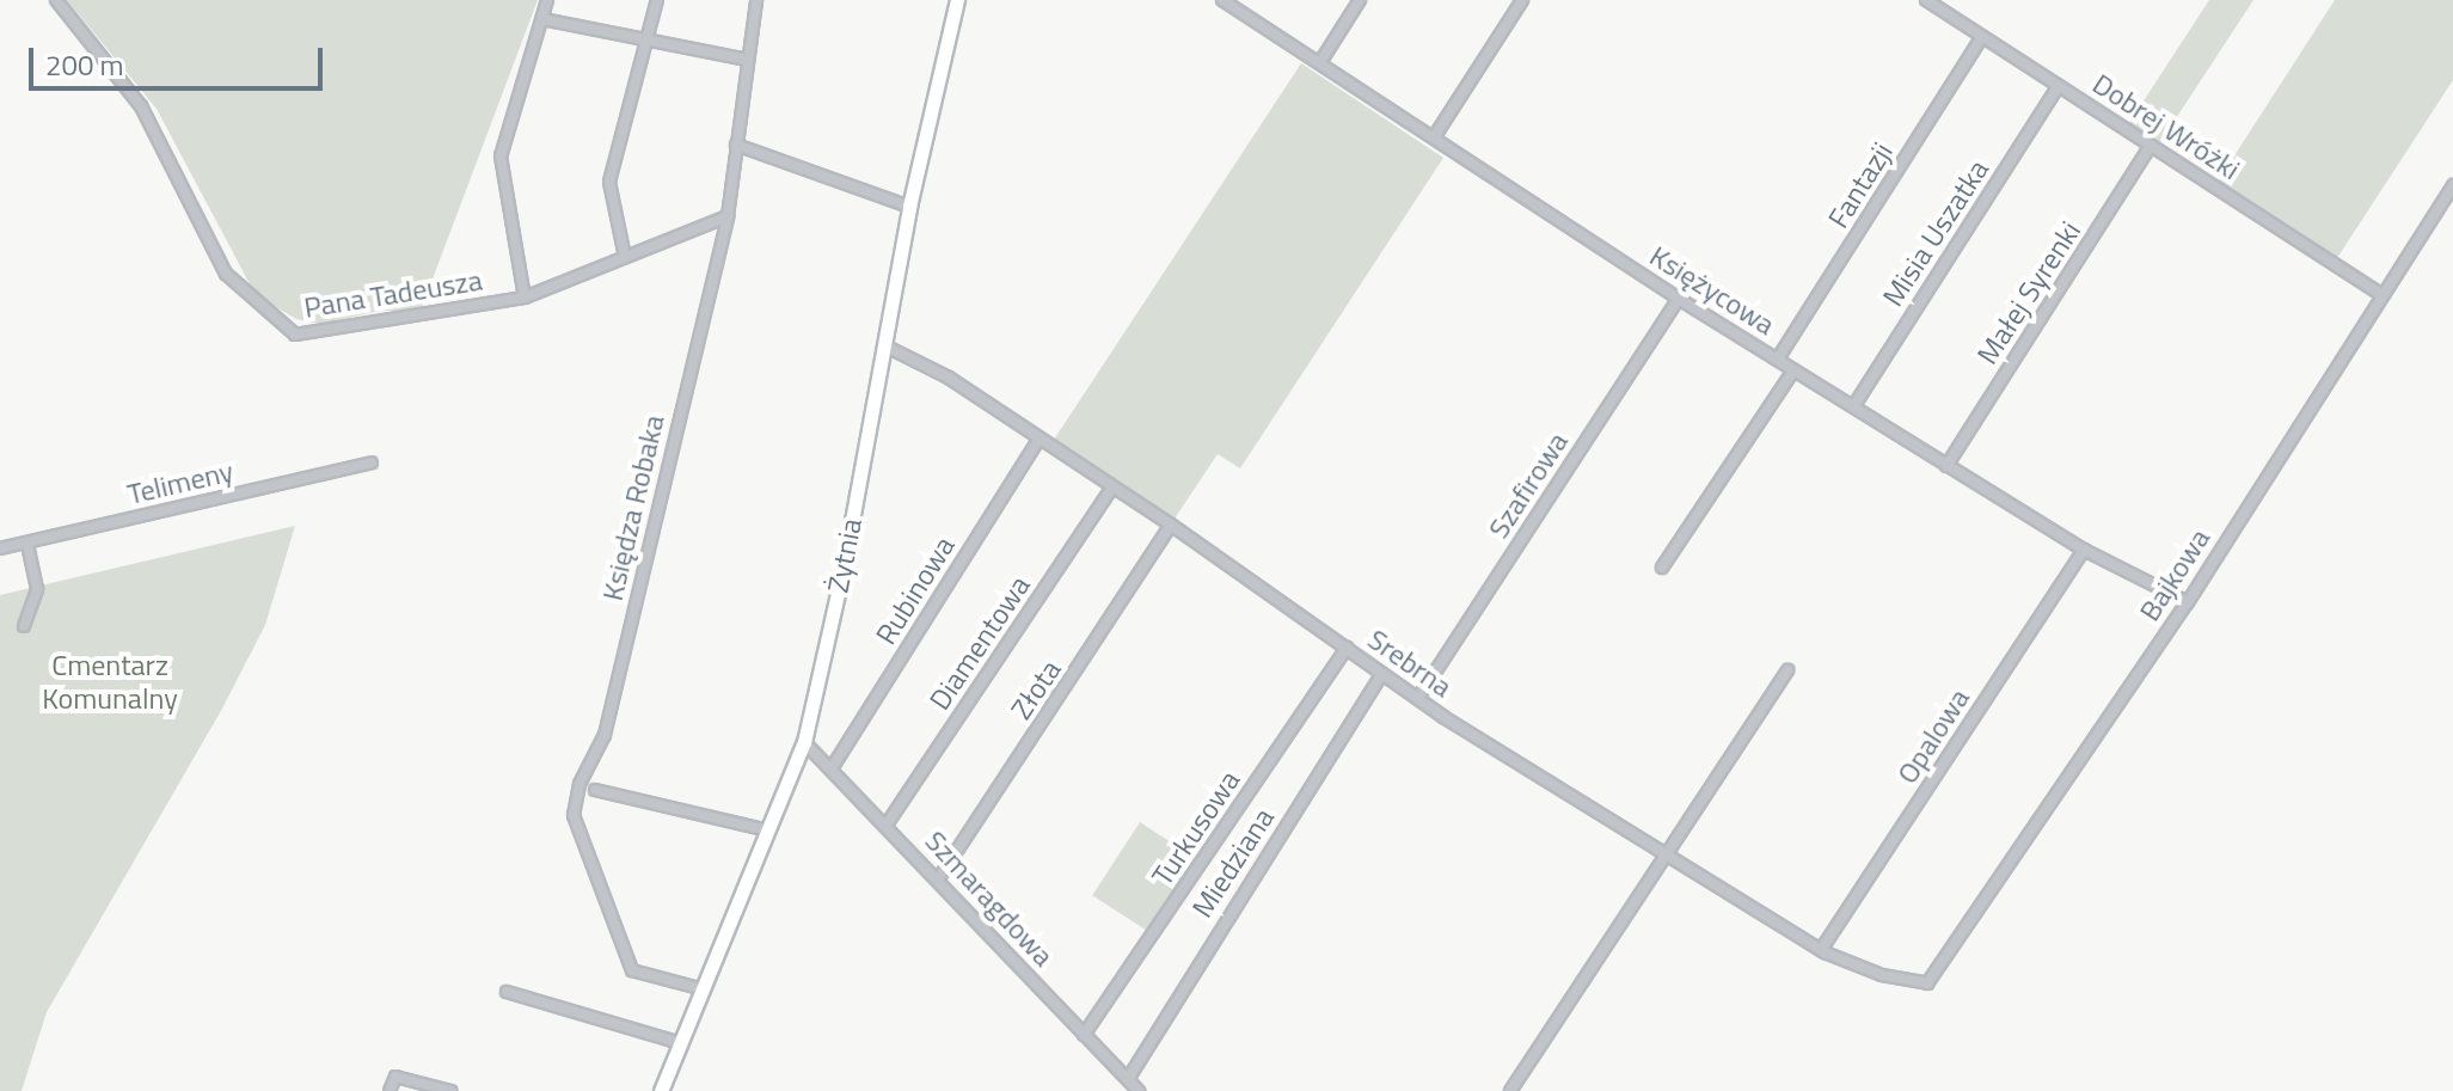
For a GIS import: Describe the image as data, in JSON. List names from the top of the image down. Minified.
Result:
{"streets":{"street":["Dobrej Wróżki","Fantazji","Misia Uszatka","Księżycowa","Małej Syrenki","Pana Tadeusza","Telimeny","Szafirowa","Księdza Robaka","Żytnia","Bajkowa","Rubinowa","Diamentowa","Srebrna","Złota","Opalowa","Turkusowa","Miedziana","Szmaragdowa"]},"crossings":[["Dobrej Wróżki","Fantazji"],["Dobrej Wróżki","Misia Uszatka"],["Dobrej Wróżki","Małej Syrenki"],["Dobrej Wróżki","Bajkowa"],["Fantazji","Księżycowa"],["Misia Uszatka","Księżycowa"],["Księżycowa","Małej Syrenki"],["Księżycowa","Szafirowa"],["Księżycowa","Bajkowa"],["Księżycowa","Opalowa"],["Pana Tadeusza","Księdza Robaka"],["Szafirowa","Srebrna"],["Księdza Robaka","Żytnia"],["Żytnia","Srebrna"],["Żytnia","Szmaragdowa"],["Bajkowa","Srebrna"],["Rubinowa","Srebrna"],["Rubinowa","Szmaragdowa"],["Diamentowa","Srebrna"],["Diamentowa","Szmaragdowa"],["Srebrna","Złota"],["Srebrna","Opalowa"],["Srebrna","Turkusowa"],["Srebrna","Miedziana"],["Złota","Szmaragdowa"],["Turkusowa","Szmaragdowa"],["Miedziana","Szmaragdowa"]],"parks":["Cmentarz Komunalny"],"scale_bar":"200 m"}
